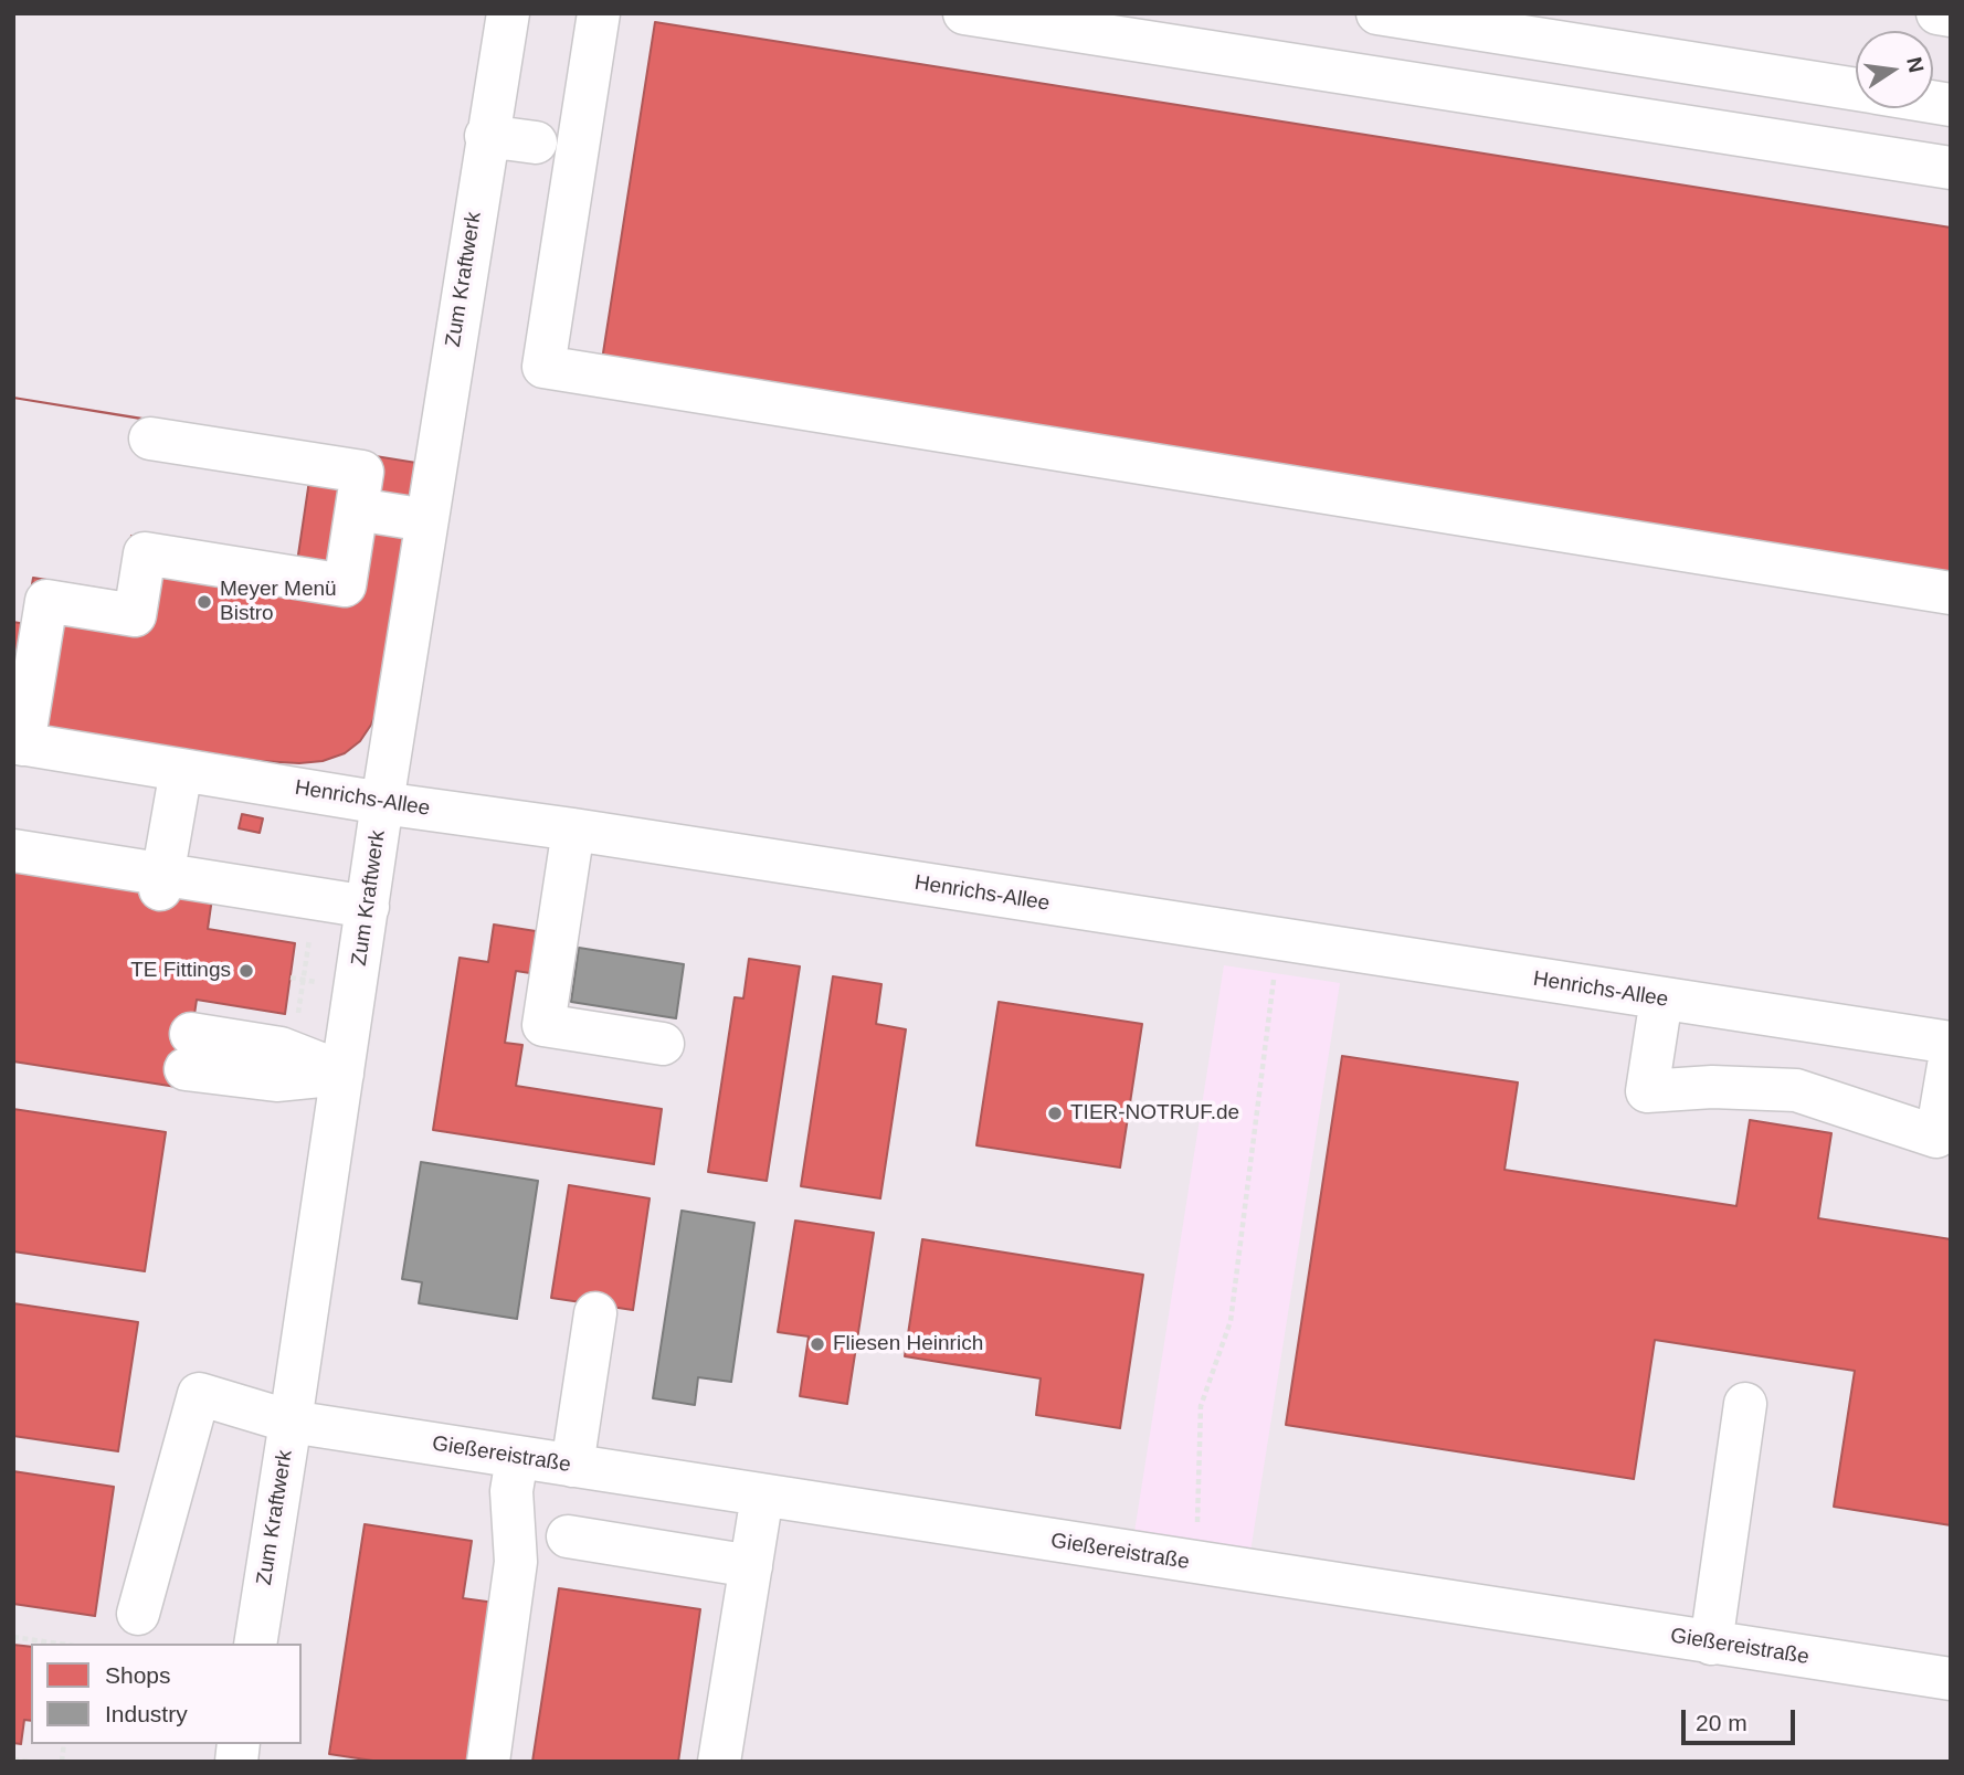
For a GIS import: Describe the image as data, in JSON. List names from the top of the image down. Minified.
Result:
{"streets":{"street":["Zum Kraftwerk","Henrichs-Allee","Gießereistraße"]},"crossings":[["Zum Kraftwerk","Henrichs-Allee"],["Zum Kraftwerk","Gießereistraße"]],"places":["Meyer Menü Bistro","TE Fittings","TIER-NOTRUF.de","Fliesen Heinrich"],"legend":["Shops","Industry"],"scale_bar":"20 m","north":"right"}
